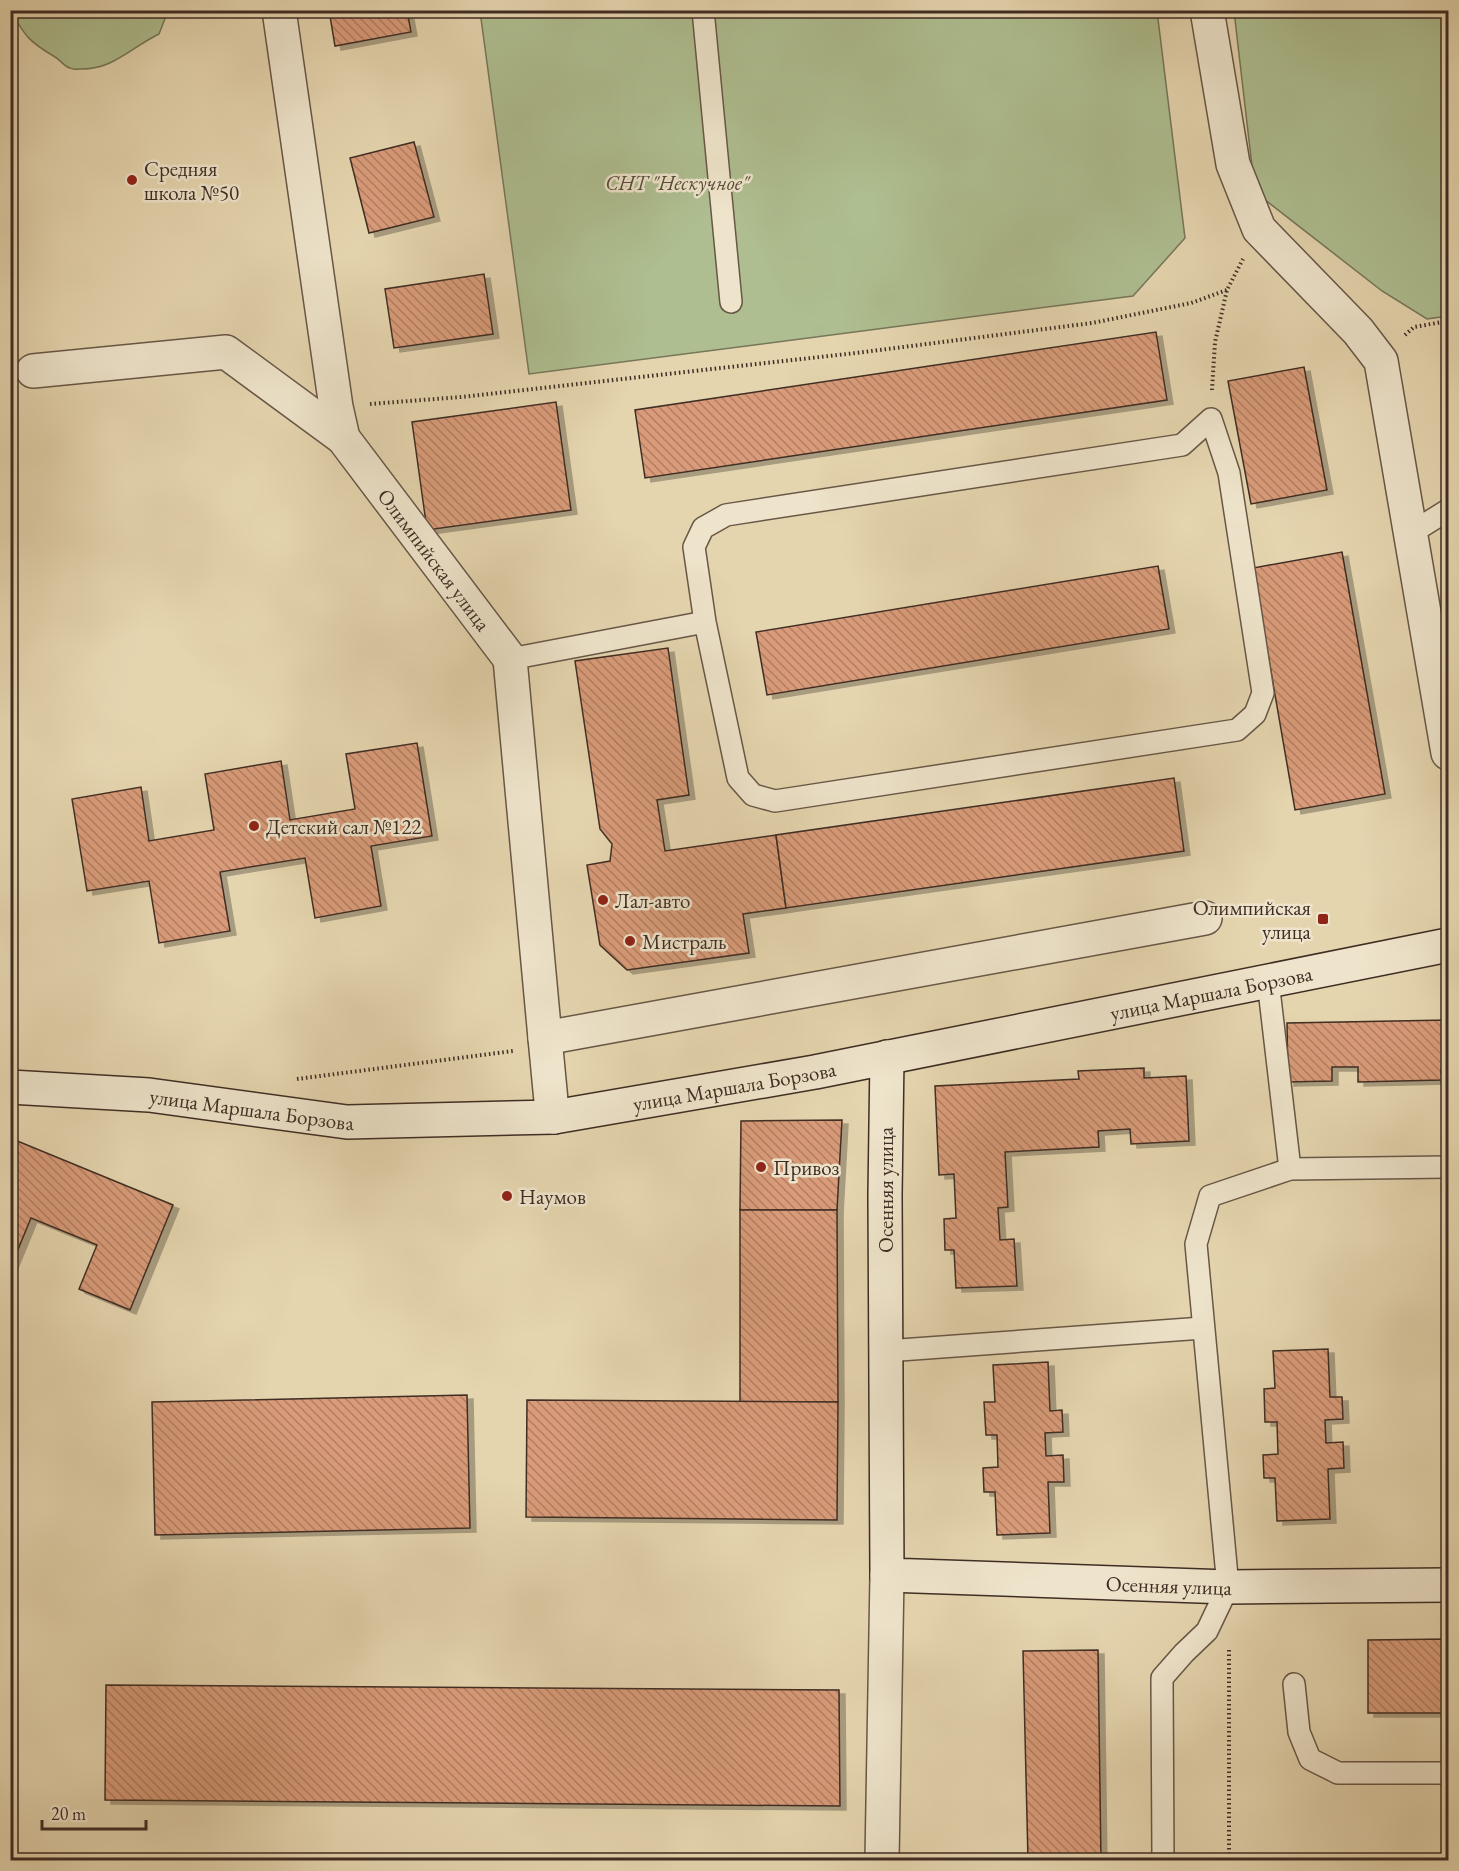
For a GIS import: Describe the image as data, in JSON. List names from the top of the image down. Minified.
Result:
{"streets":{"street":["Олимпийская улица","улица Маршала Борзова","Осенняя улица"]},"crossings":[["улица Маршала Борзова","Осенняя улица"]],"parks":["СНТ \"Нескучное\""],"places":{"other":["Средняя школа №50","Детский сал №122","Лал-авто","Мистраль","Привоз","Наумов"],"transit":["Олимпийская улица"]},"scale_bar":"20 m"}
